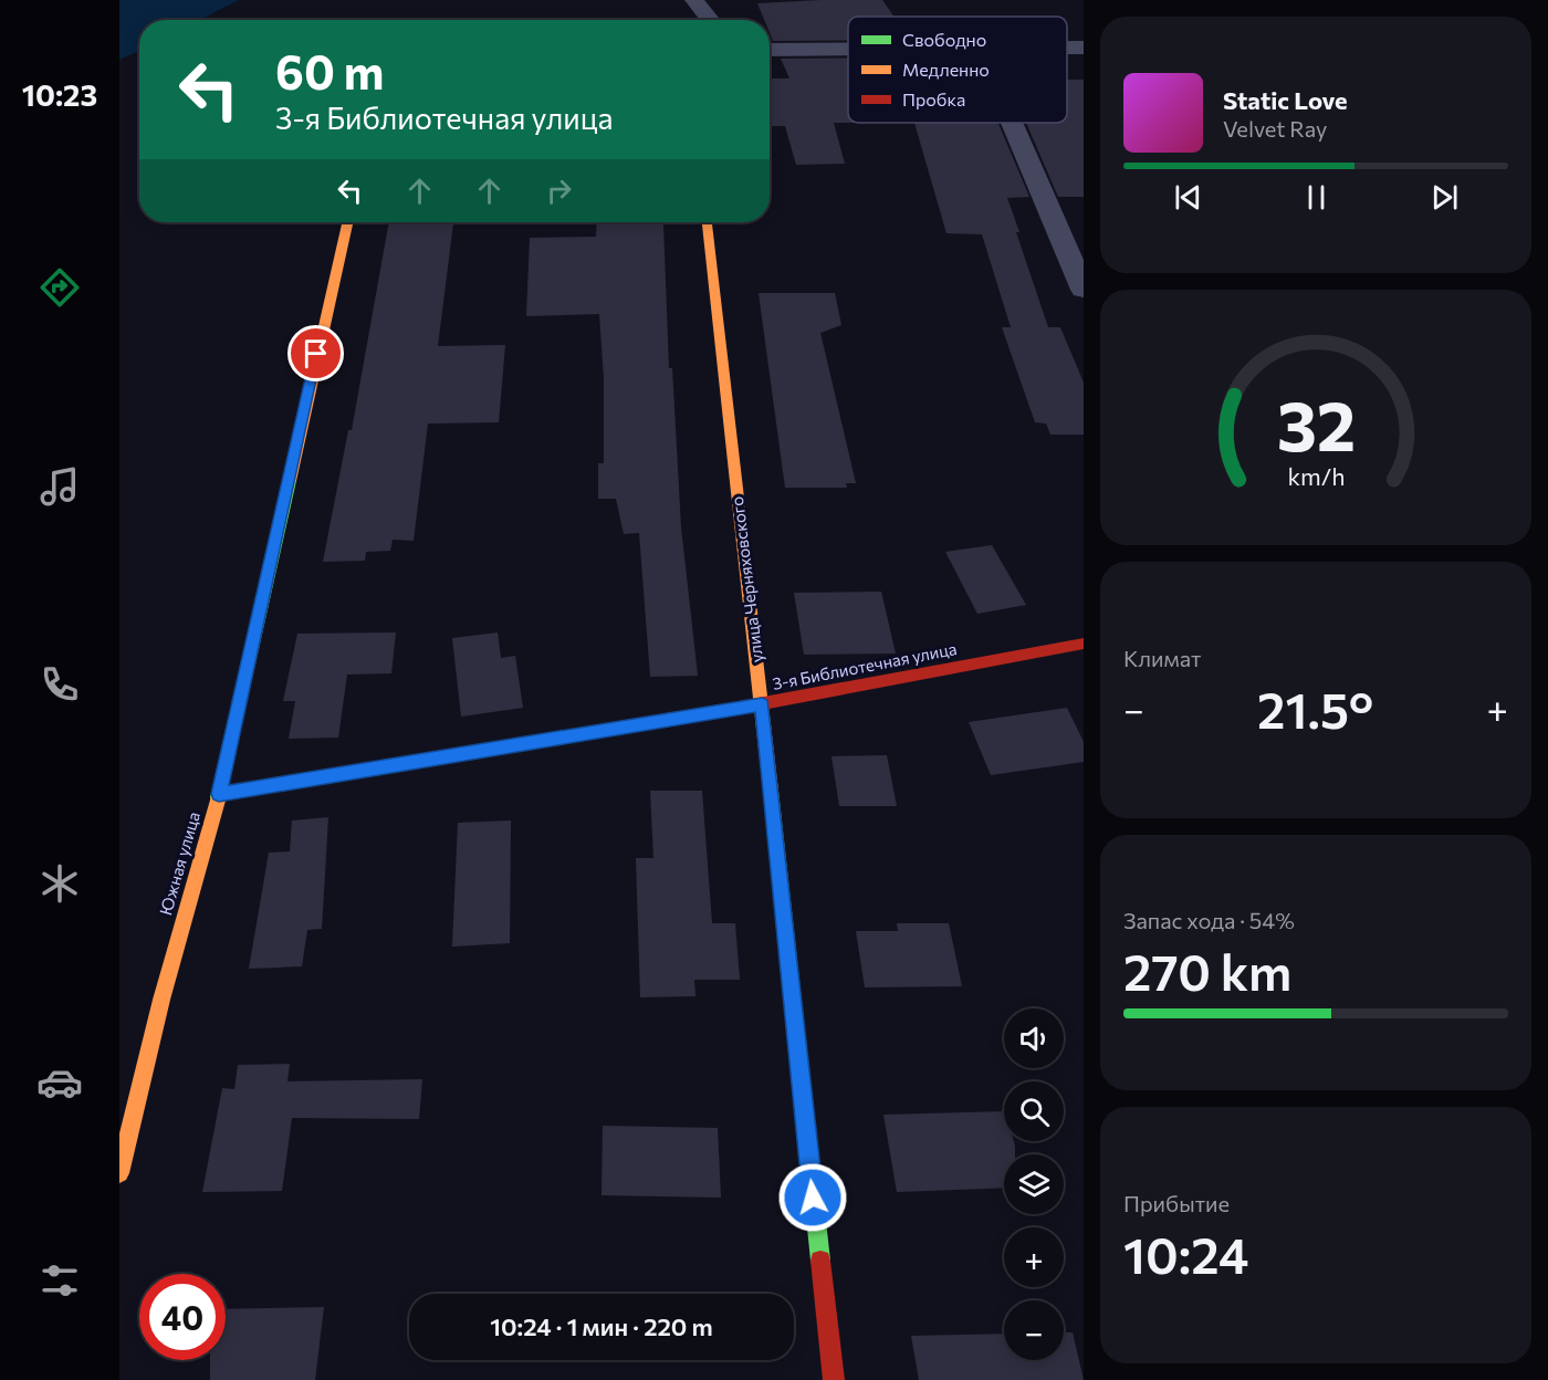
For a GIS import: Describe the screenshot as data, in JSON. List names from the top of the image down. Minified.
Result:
{"streets":{"street":["улица Черняховского","3-я Библиотечная улица","Южная улица"]},"crossings":[["улица Черняховского","3-я Библиотечная улица"],["3-я Библиотечная улица","Южная улица"]],"legend":["Свободно","Медленно","Пробка"],"page":{"tabs":"10:23","turn":["60 m","3-я Библиотечная улица"],"song":["Static Love","Velvet Ray"],"tile":["Климат",["Запас хода · 54%","270 km"],["Прибытие","10:24"]],"heat":["−","21.5°","+"],"map_buttons":["+","−"],"limit":"40","trip":"10:24 · 1 мин · 220 m","gauge":["32","km/h"]}}
